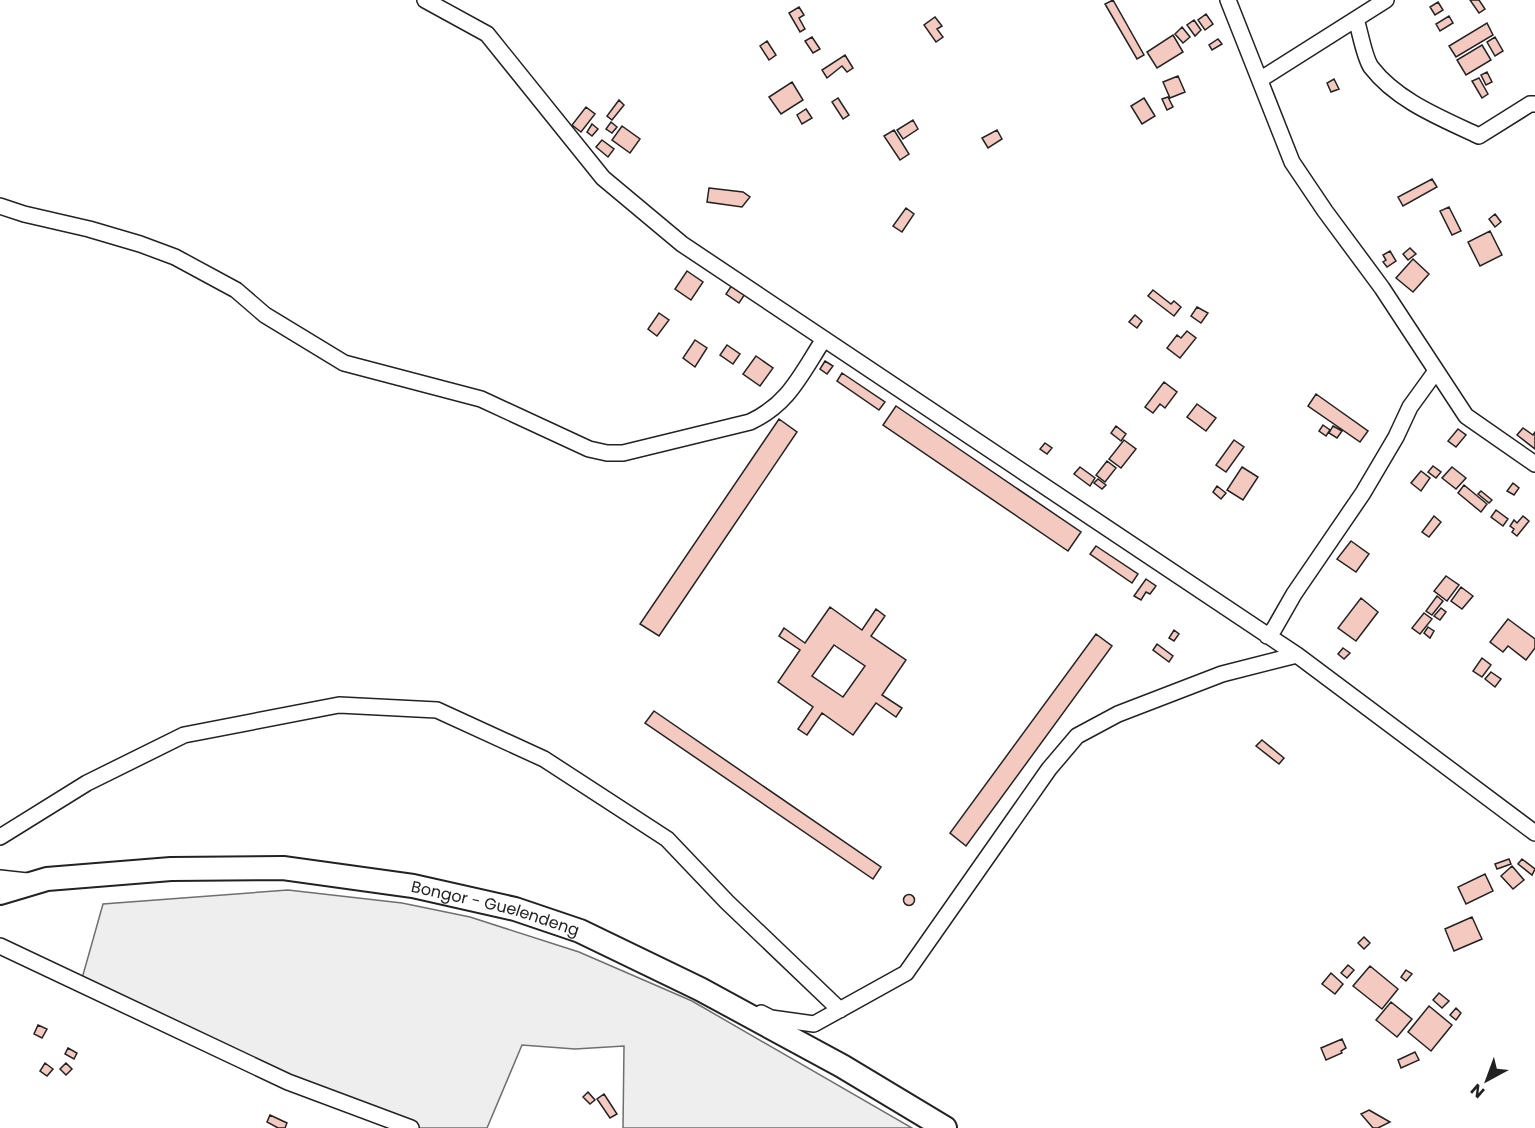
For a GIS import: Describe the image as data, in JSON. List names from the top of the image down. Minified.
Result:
{"streets":{"highway":["Bongor - Guelendeng"]},"north":"bottom left"}
